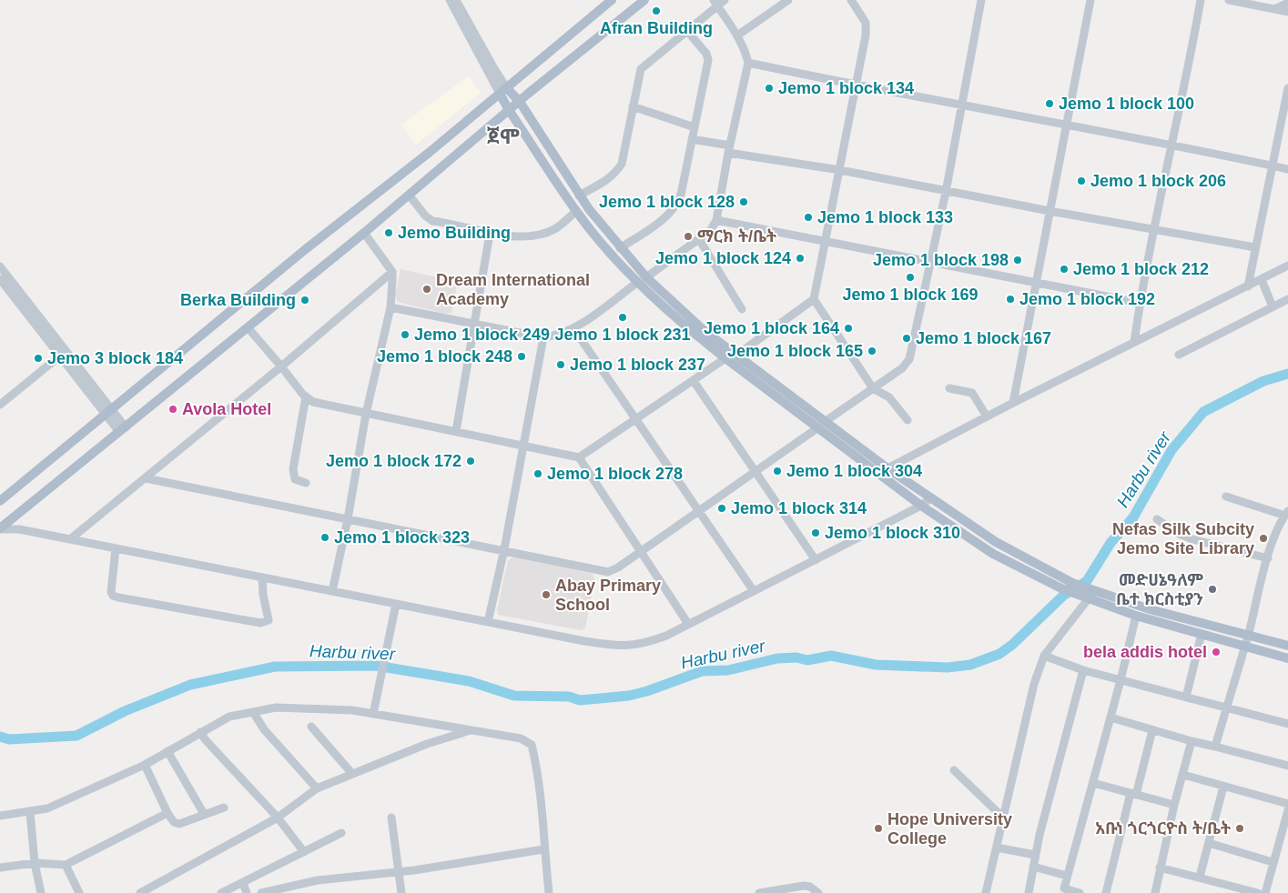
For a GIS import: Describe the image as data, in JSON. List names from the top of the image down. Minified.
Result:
{"districts":["ጀሞ"],"water":["Harbu river"],"places":["Afran Building","Jemo 1 block 134","Jemo 1 block 100","Jemo 1 block 206","Jemo 1 block 128","Jemo 1 block 133","Jemo Building","ማርክ ት/ቤት","Jemo 1 block 124","Jemo 1 block 198","Jemo 1 block 212","Jemo 1 block 169","Dream International Academy","Jemo 1 block 192","Berka Building","Jemo 1 block 231","Jemo 1 block 164","Jemo 1 block 249","Jemo 1 block 167","Jemo 1 block 165","Jemo 1 block 248","Jemo 3 block 184","Jemo 1 block 237","Avola Hotel","Jemo 1 block 172","Jemo 1 block 304","Jemo 1 block 278","Jemo 1 block 314","Jemo 1 block 310","Jemo 1 block 323","Nefas Silk Subcity Jemo Site Library","መድሀኔዓለም ቤተ ክርስቲያን","Abay Primary School","bela addis hotel","Hope University College","አቡነ ጎርጎርዮስ ት/ቤት"]}
